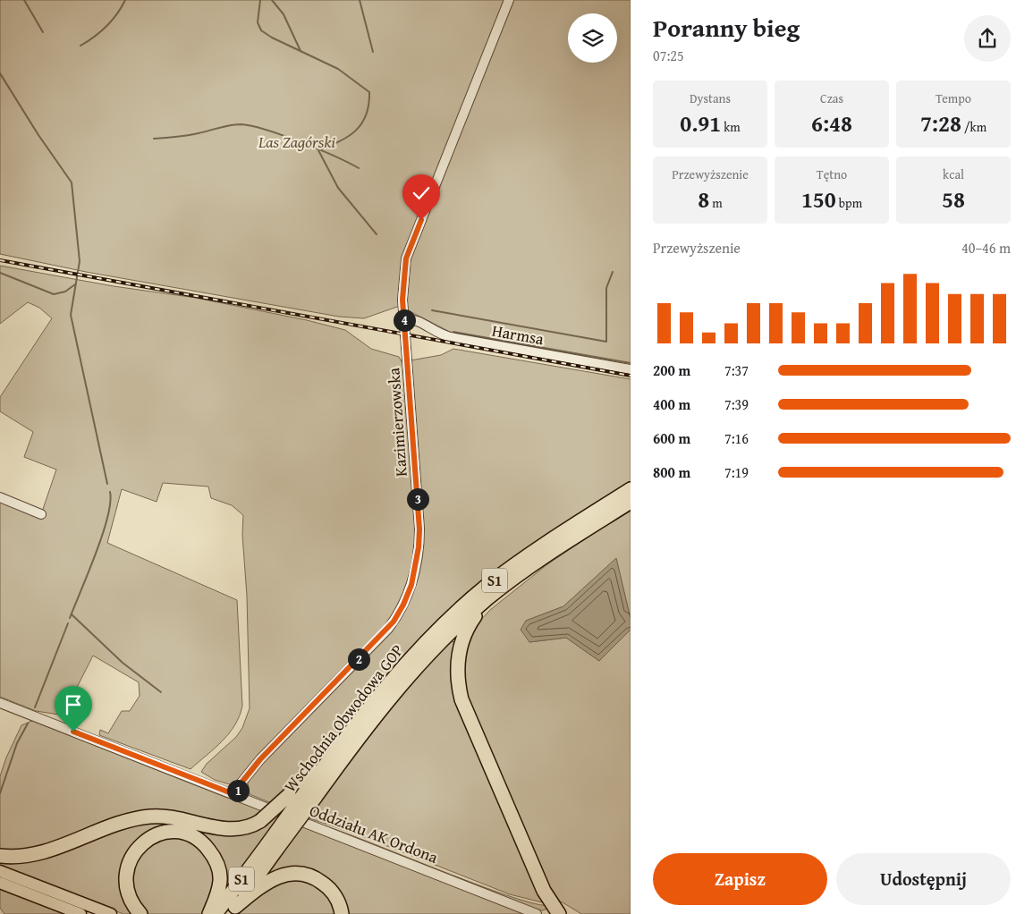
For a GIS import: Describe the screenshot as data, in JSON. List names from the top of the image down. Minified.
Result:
{"streets":{"highway":["S1","Wschodnia Obwodowa GOP"],"street":["Harmsa","Kazimierzowska","Oddziału AK Ordona"]},"crossings":[["Harmsa","Kazimierzowska"],["Kazimierzowska","Oddziału AK Ordona"]],"parks":["Las Zagórski"],"page":{"heading":["Poranny bieg","07:25"],"stats":[["Dystans","0.91 km"],["Czas","6:48"],["Tempo","7:28 /km"],["Przewyższenie","8 m"],["Tętno","150 bpm"],["kcal","58"]],"chart":["Przewyższenie","40–46 m"],"pins":["4","3","2","1"],"list":[{"name":"200 m","note":"7:37"},{"name":"400 m","note":"7:39"},{"name":"600 m","note":"7:16"},{"name":"800 m","note":"7:19"}],"buttons":["Zapisz","Udostępnij"]}}
